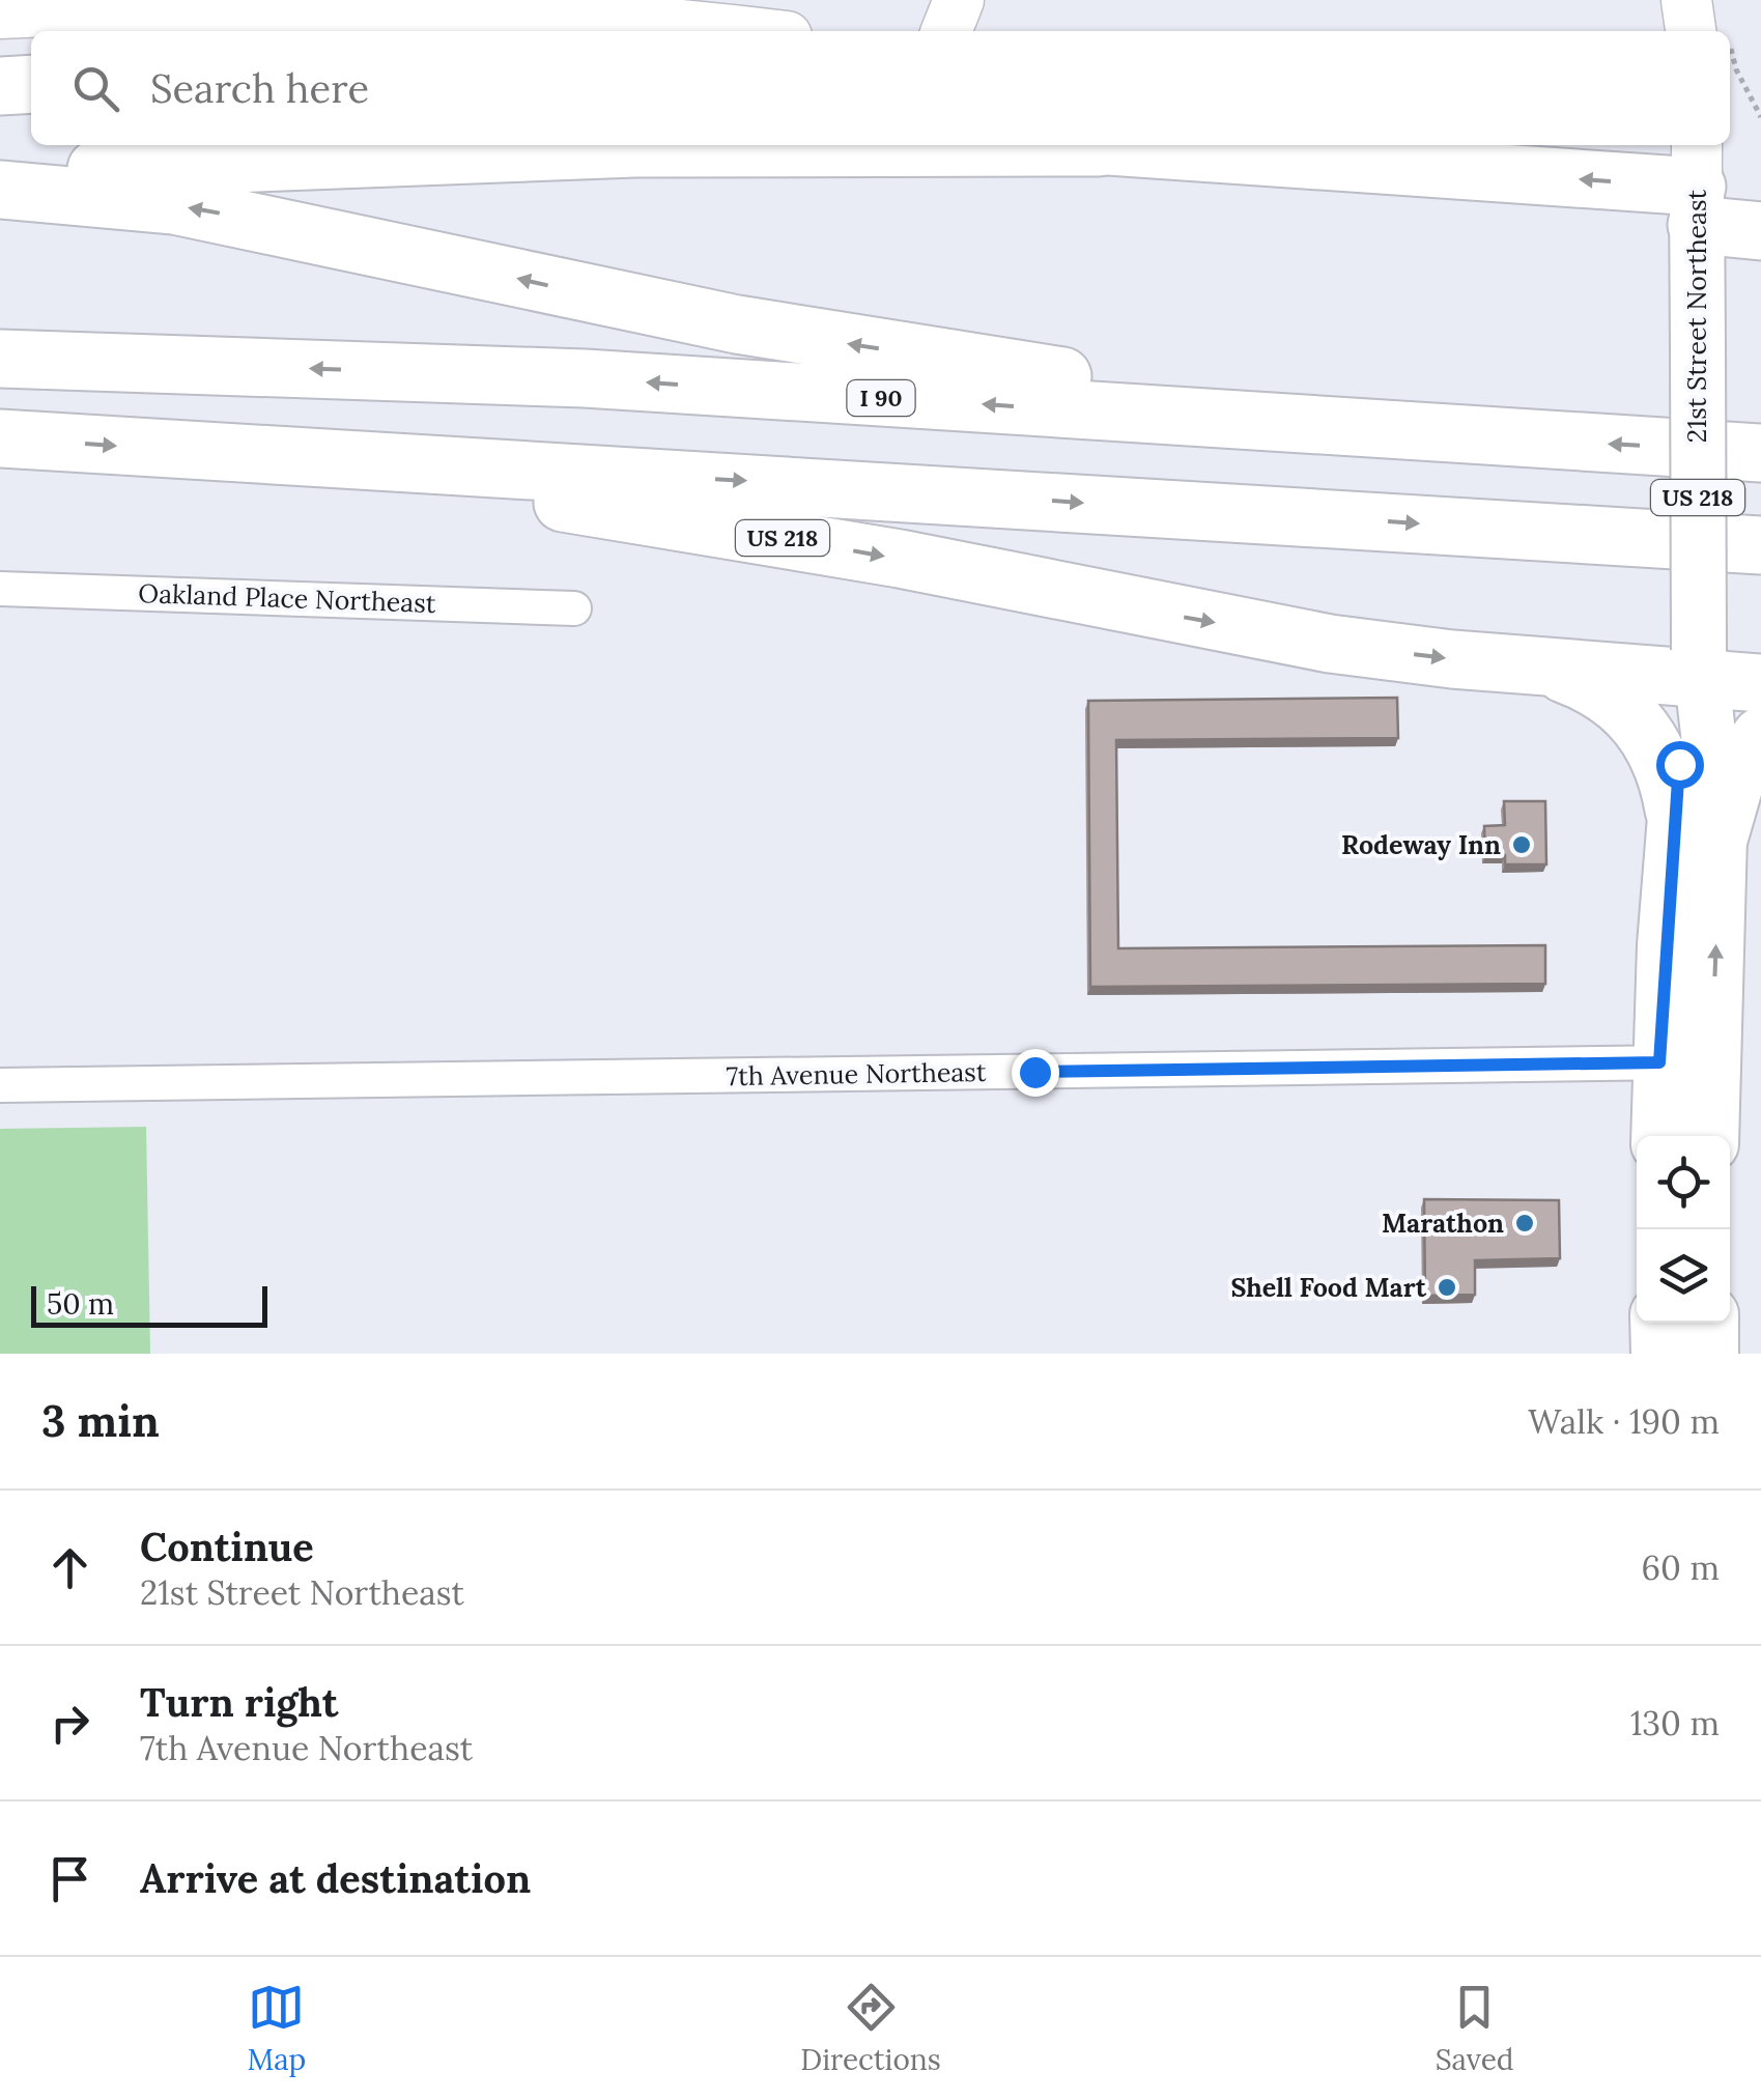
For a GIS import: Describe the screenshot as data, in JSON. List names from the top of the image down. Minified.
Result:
{"streets":{"highway":["I 90","US 218"],"main road":["21st Street Northeast"],"street":["Oakland Place Northeast","7th Avenue Northeast"]},"crossings":[["21st Street Northeast","US 218"],["21st Street Northeast","7th Avenue Northeast"]],"places":["Rodeway Inn","Marathon","Shell Food Mart"],"scale_bar":"50 m","page":{"search":"Search here","scale":"50 m","heading":["3 min","Walk · 190 m"],"list":[["Continue","21st Street Northeast","60 m"],["Turn right","7th Avenue Northeast","130 m"],"Arrive at destination"],"nav":["Map","Directions","Saved"]}}
